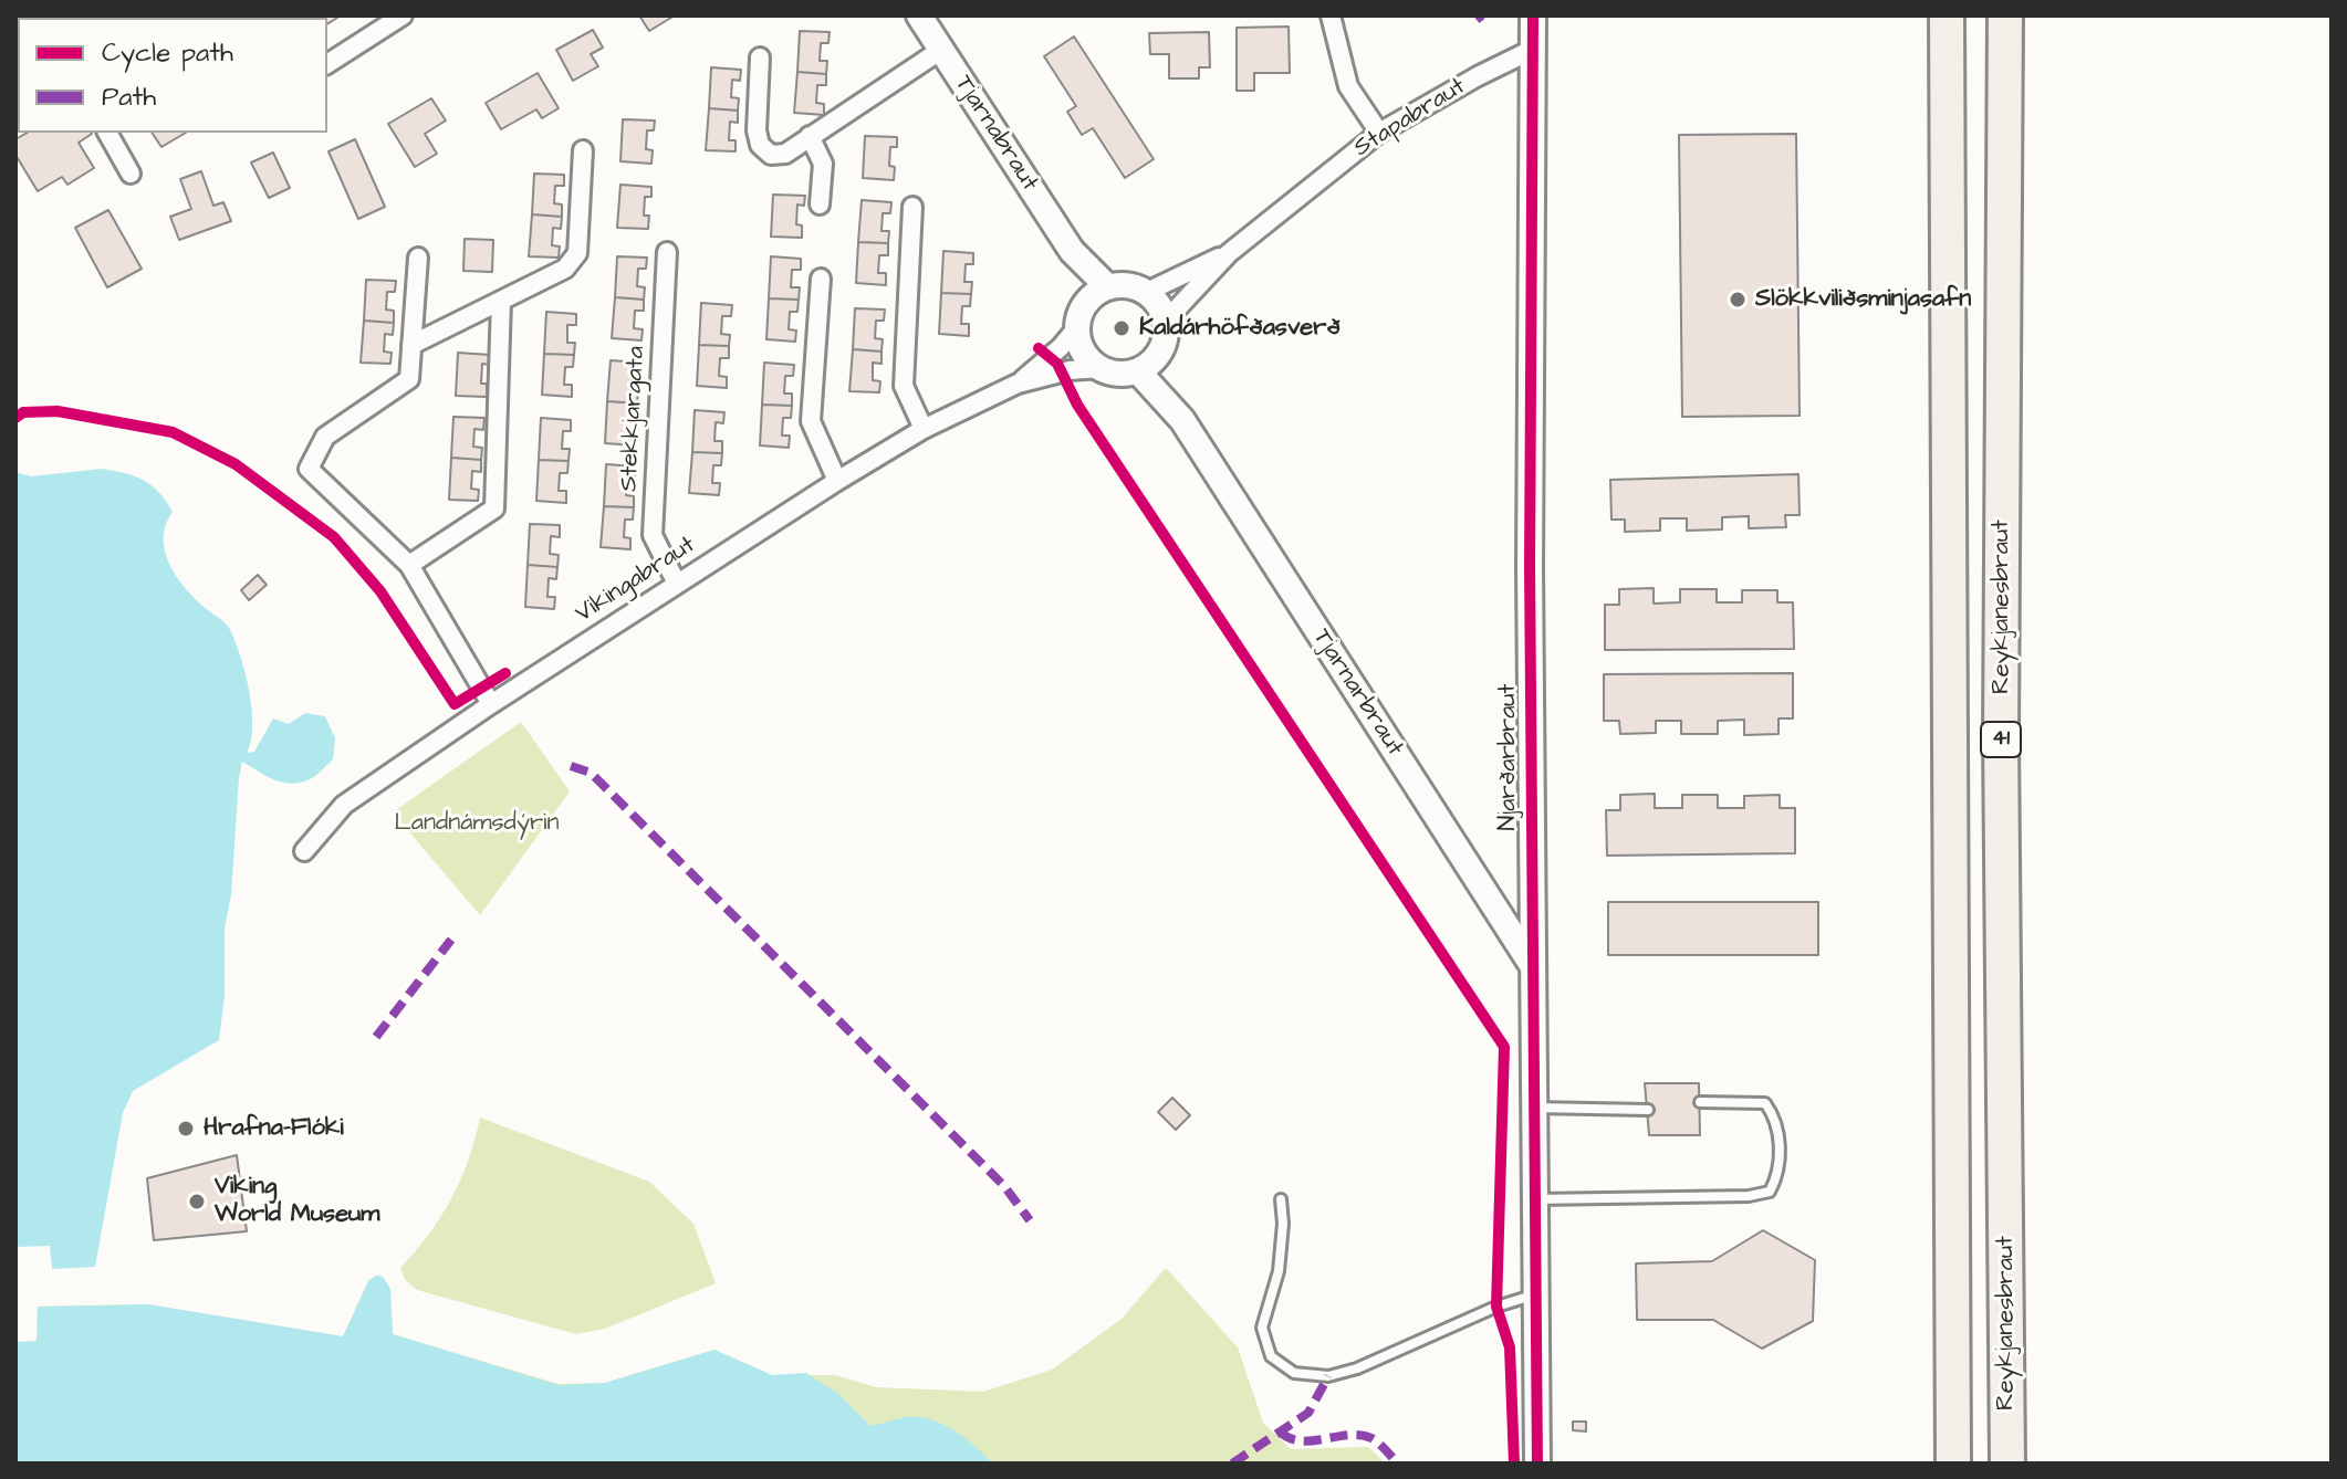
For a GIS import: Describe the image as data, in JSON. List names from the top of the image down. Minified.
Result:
{"streets":{"highway":["Reykjanesbraut","41"],"street":["Stapabraut","Tjarnabraut","Stekkjargata","Vikingabraut","Tjarnarbraut","Njarðarbraut"]},"crossings":[["Stapabraut","Tjarnabraut"],["Stapabraut","Vikingabraut"],["Stapabraut","Tjarnarbraut"],["Stapabraut","Njarðarbraut"],["Tjarnabraut","Vikingabraut"],["Tjarnabraut","Tjarnarbraut"],["Stekkjargata","Vikingabraut"],["Vikingabraut","Tjarnarbraut"],["Tjarnarbraut","Njarðarbraut"]],"parks":["Landnámsdýrin"],"places":["Slökkviliðsminjasafn","Kaldárhöfðasverð","Hrafna-Flóki","Viking World Museum"],"legend":["Cycle path","Path"]}
